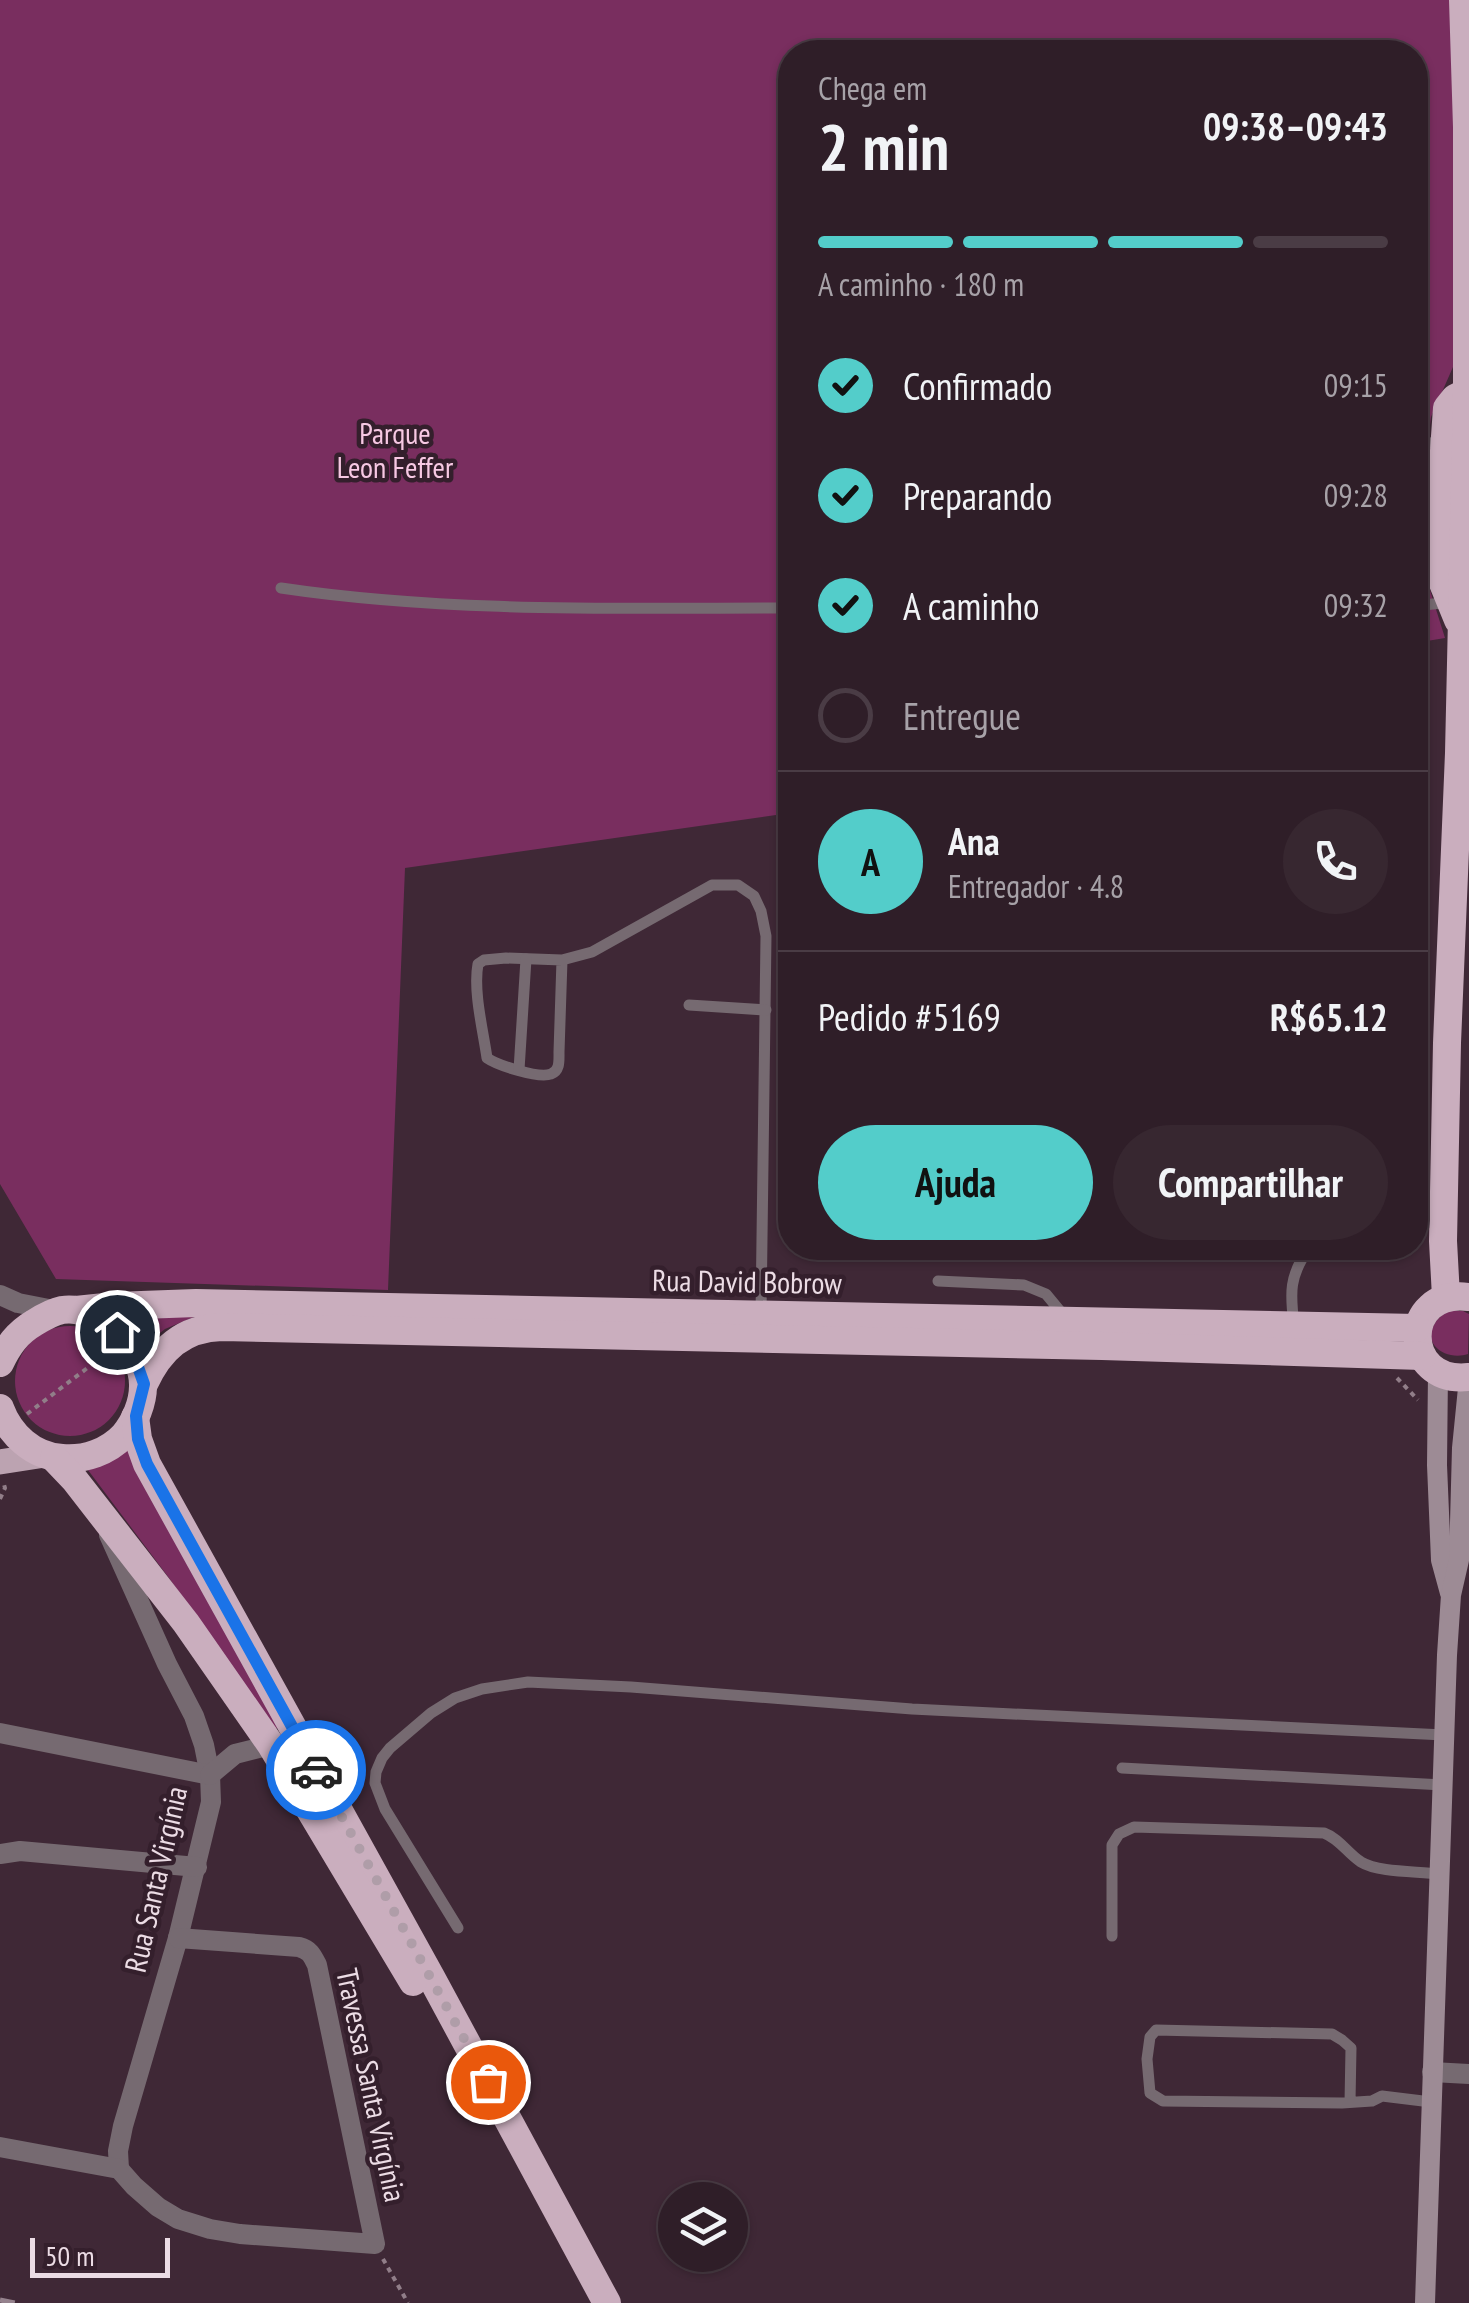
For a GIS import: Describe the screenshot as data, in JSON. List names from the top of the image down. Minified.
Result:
{"streets":{"highway":["Rua David Bobrow","Rua Santa Virgínia"],"street":["Travessa Santa Virgínia"]},"crossings":[["Rua Santa Virgínia","Travessa Santa Virgínia"]],"parks":["Parque Leon Feffer"],"scale_bar":"50 m","page":{"heading":["2 min","Chega em","09:38–09:43"],"panel":["Ana","Entregador · 4.8","Pedido #5169","R$65.12"],"bar":"A caminho · 180 m","list":[["Confirmado","09:15"],["Preparando","09:28"],["A caminho","09:32"],"Entregue"],"round":"A","buttons":["Ajuda","Compartilhar"],"scale":"50 m"}}
